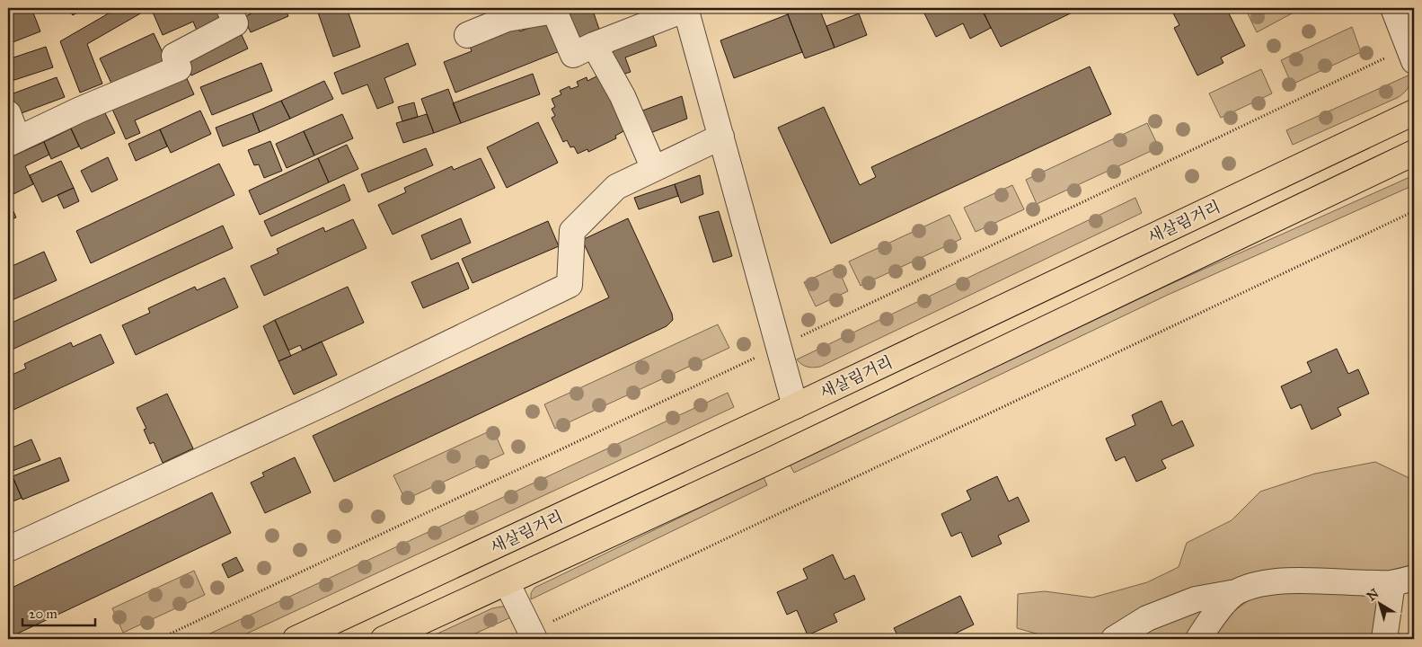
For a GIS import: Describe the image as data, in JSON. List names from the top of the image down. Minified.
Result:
{"streets":{"main road":["새살림거리"]},"scale_bar":"20 m","north":"top left"}
